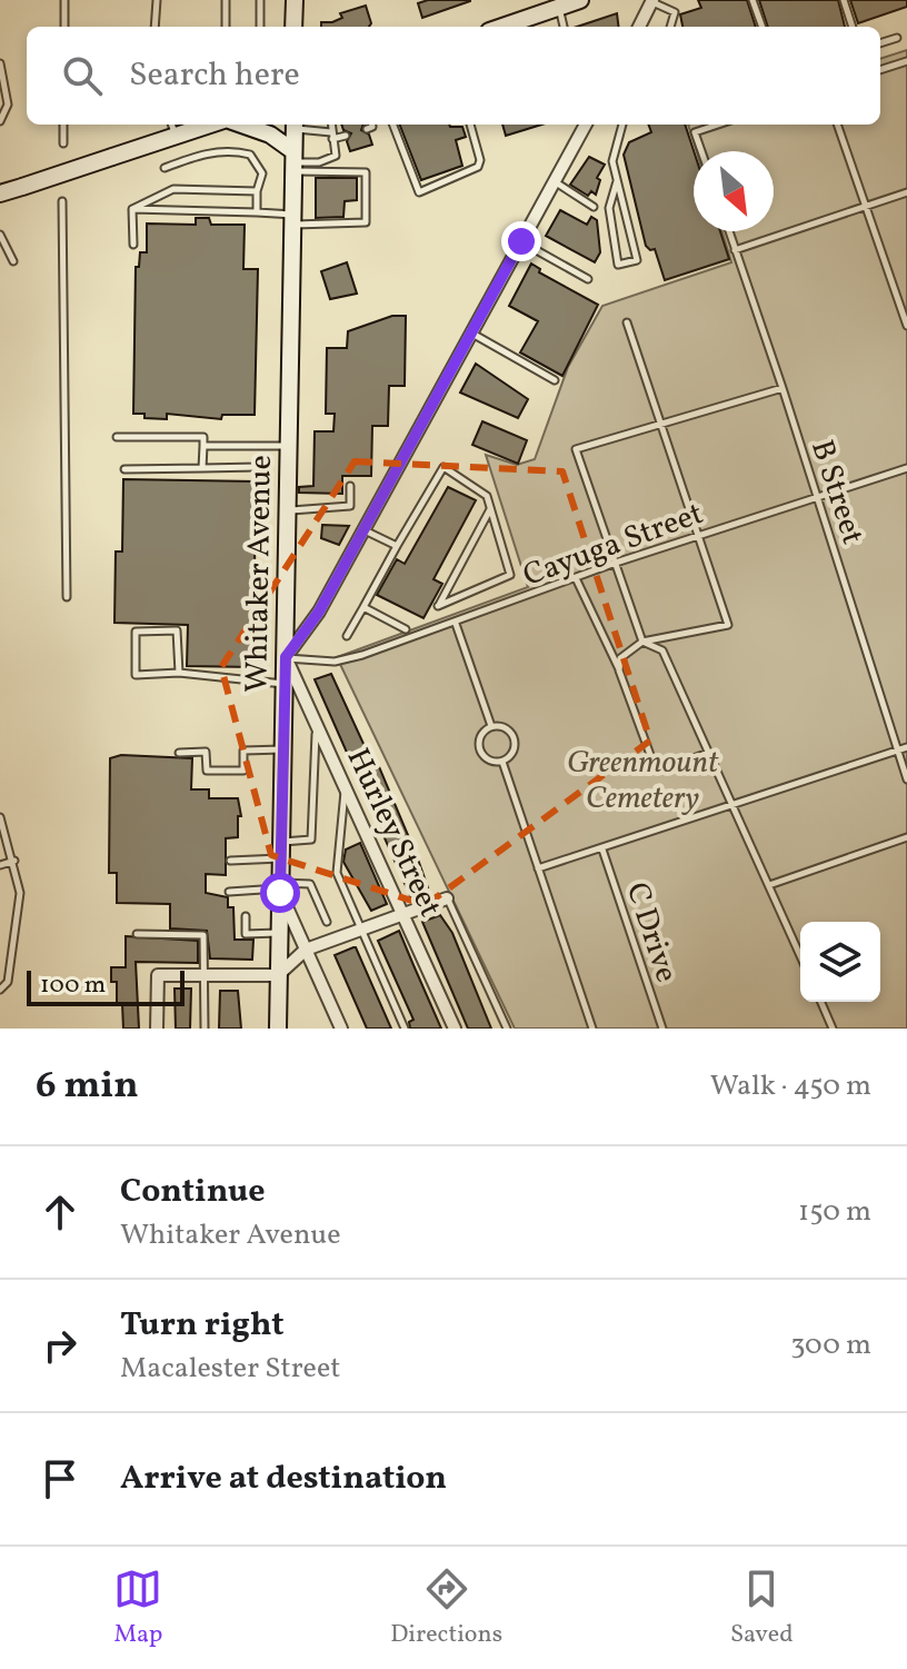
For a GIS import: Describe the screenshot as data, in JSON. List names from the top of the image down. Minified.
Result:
{"streets":{"main road":["Whitaker Avenue"],"street":["Hurley Street"],"lane":["B Street","Cayuga Street","C Drive"]},"crossings":[["B Street","Cayuga Street"],["Cayuga Street","Whitaker Avenue"],["Cayuga Street","Hurley Street"],["Whitaker Avenue","Hurley Street"]],"parks":["Greenmount Cemetery"],"scale_bar":"100 m","north":"bottom right","page":{"search":"Search here","scale":"100 m","heading":["6 min","Walk · 450 m"],"list":[["Continue","Whitaker Avenue","150 m"],["Turn right","Macalester Street","300 m"],"Arrive at destination"],"nav":["Map","Directions","Saved"]}}
